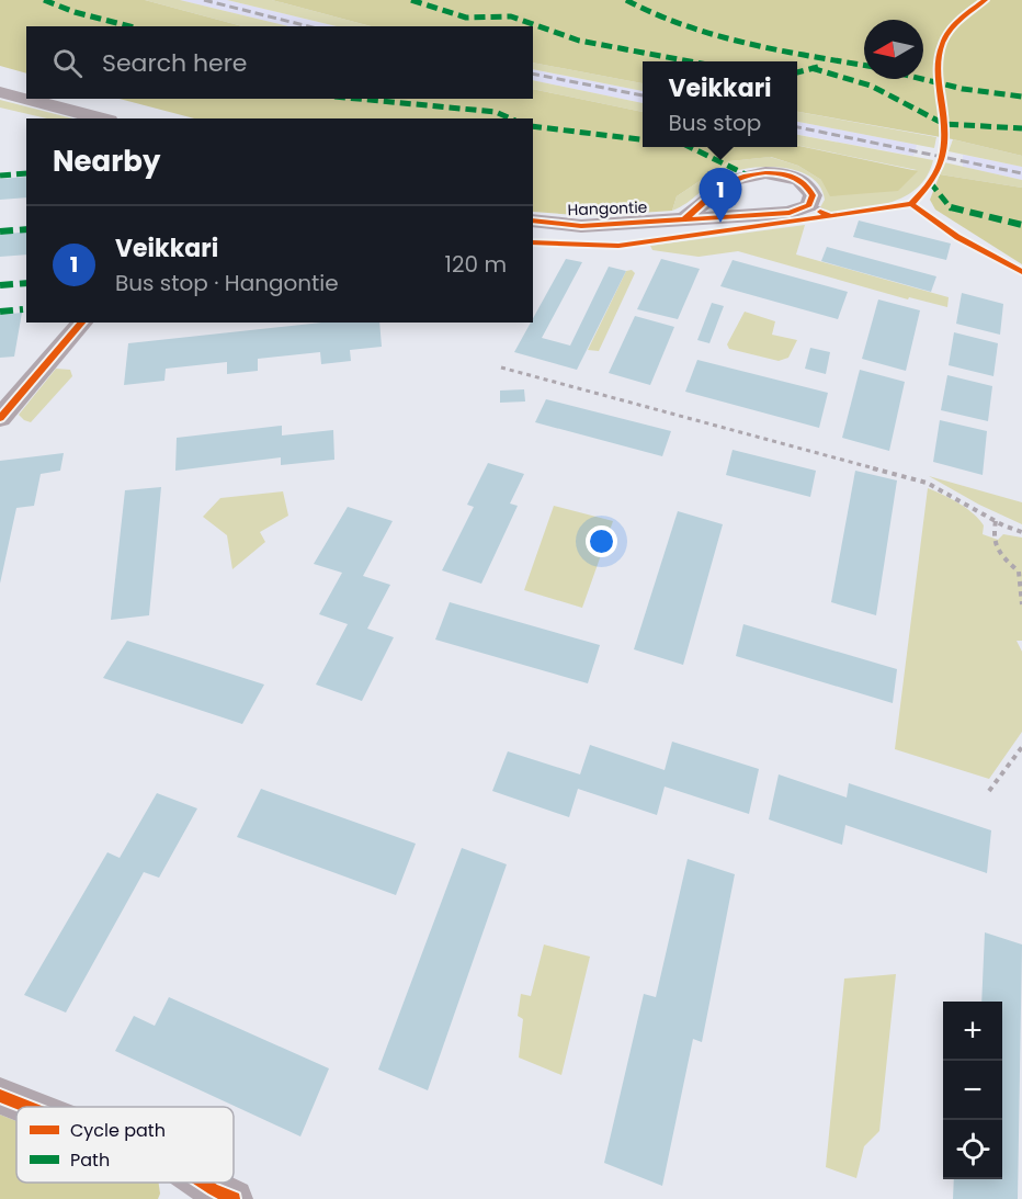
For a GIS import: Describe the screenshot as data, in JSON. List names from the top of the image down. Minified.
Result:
{"streets":{"street":["Hangontie"]},"legend":["Cycle path","Path"],"north":"left","page":{"search":"Search here","popup":["Veikkari","Bus stop"],"heading":"Nearby","pins":"1","list":[{"mark":"1","name":"Veikkari","note":"Bus stop · Hangontie","value":"120 m"}],"map_buttons":["+","−"]}}
